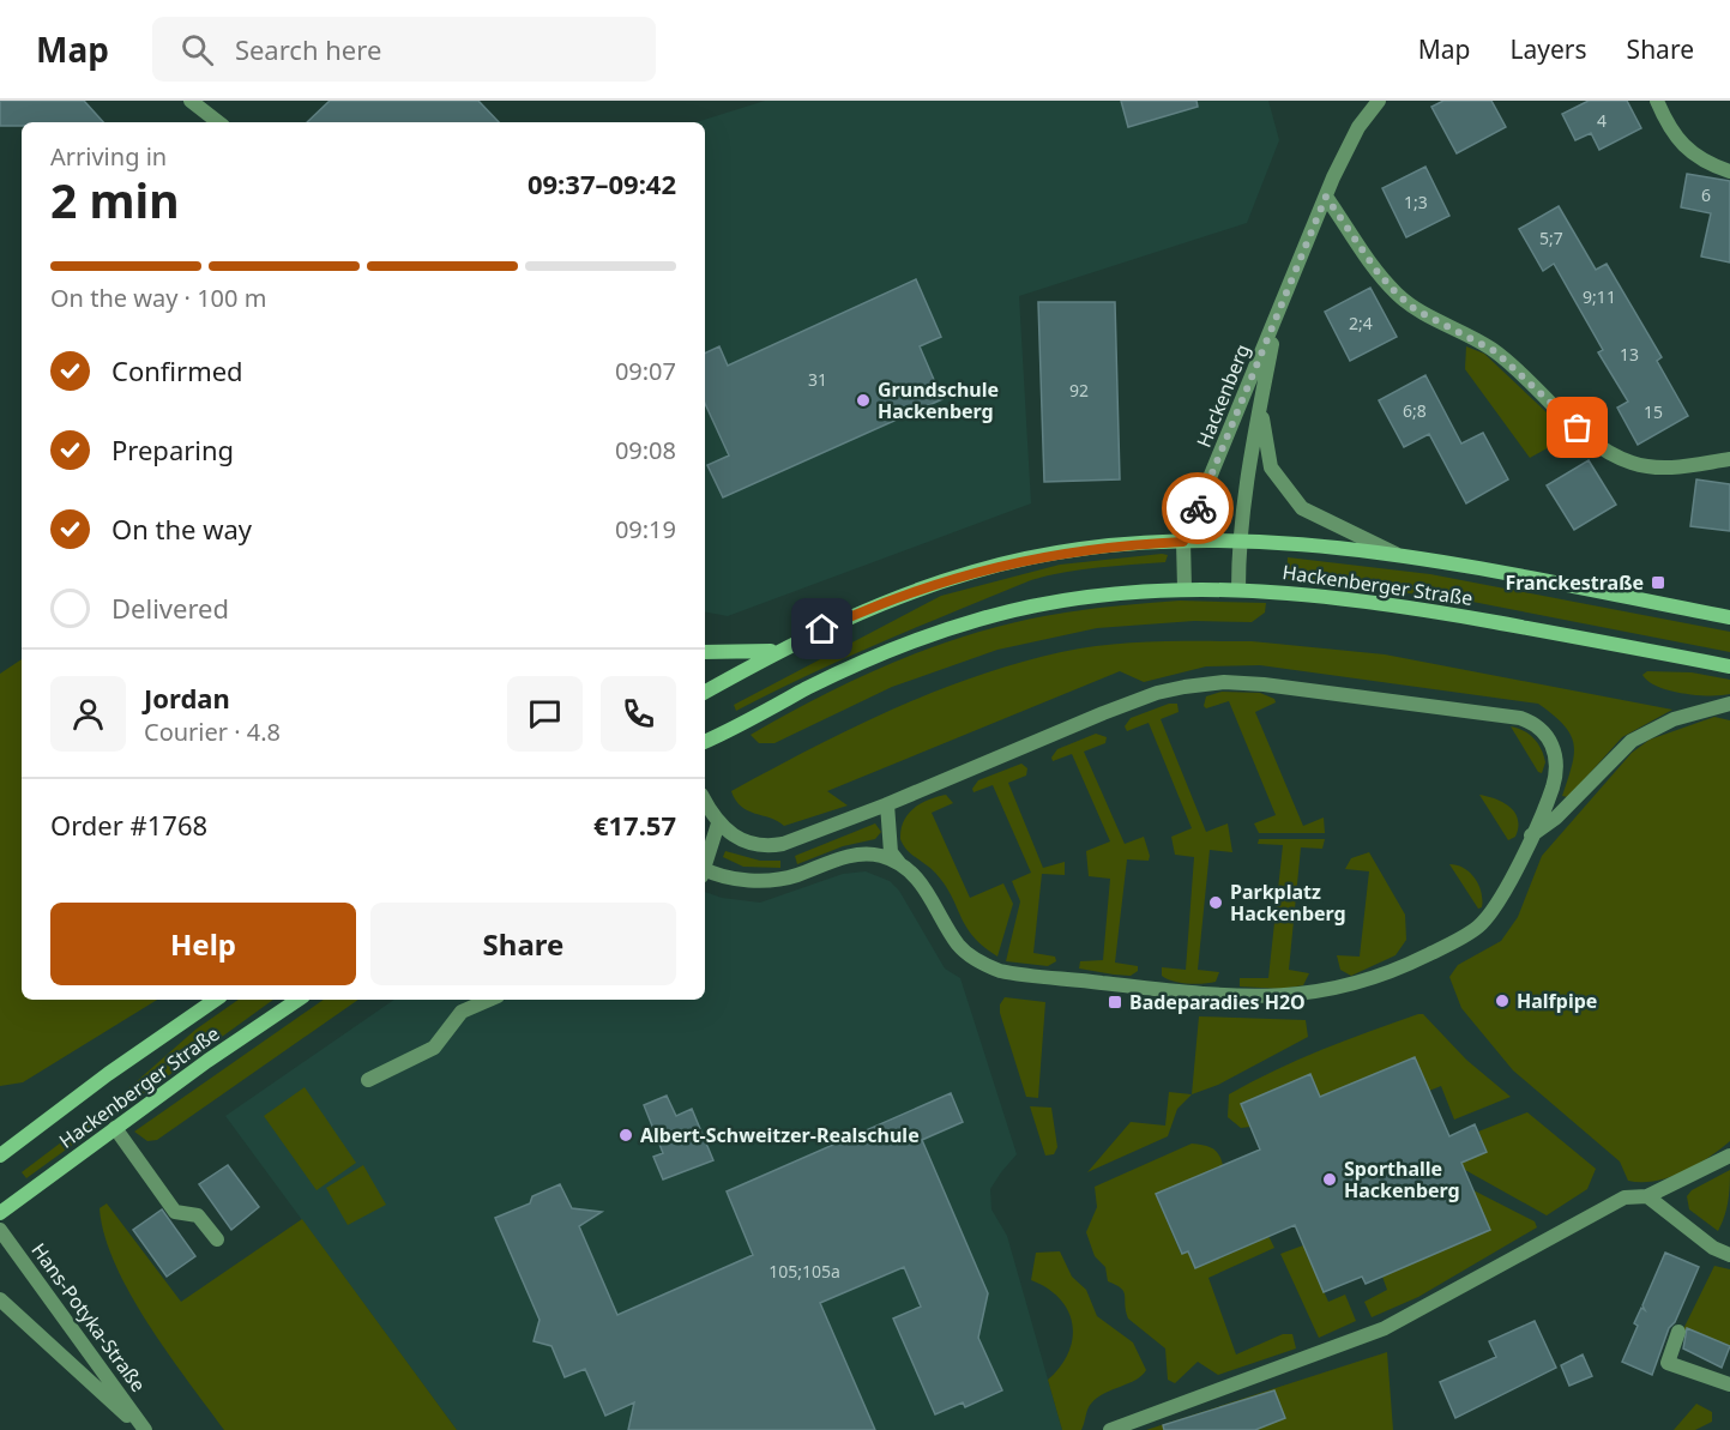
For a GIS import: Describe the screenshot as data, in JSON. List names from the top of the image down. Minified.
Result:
{"streets":{"street":["Hackenberg","Hackenberger Straße","Hans-Potyka-Straße"]},"crossings":[["Hackenberg","Hackenberger Straße"]],"places":{"other":["Grundschule Hackenberg","Parkplatz Hackenberg","Halfpipe","Albert-Schweitzer-Realschule","Sporthalle Hackenberg"],"transit":["Franckestraße","Badeparadies H2O"]},"house_numbers":["4","6","1;3","5;7","9;11","2;4","13","31","92","6;8","15","105;105a"],"page":{"header":"Map","search":"Search here","nav":["Map","Layers","Share"],"heading":["2 min","Arriving in","09:37–09:42"],"panel":["Jordan","Courier · 4.8","Order #1768","€17.57"],"bar":"On the way · 100 m","list":[["Confirmed","09:07"],["Preparing","09:08"],["On the way","09:19"],"Delivered"],"buttons":["Help","Share"]}}
